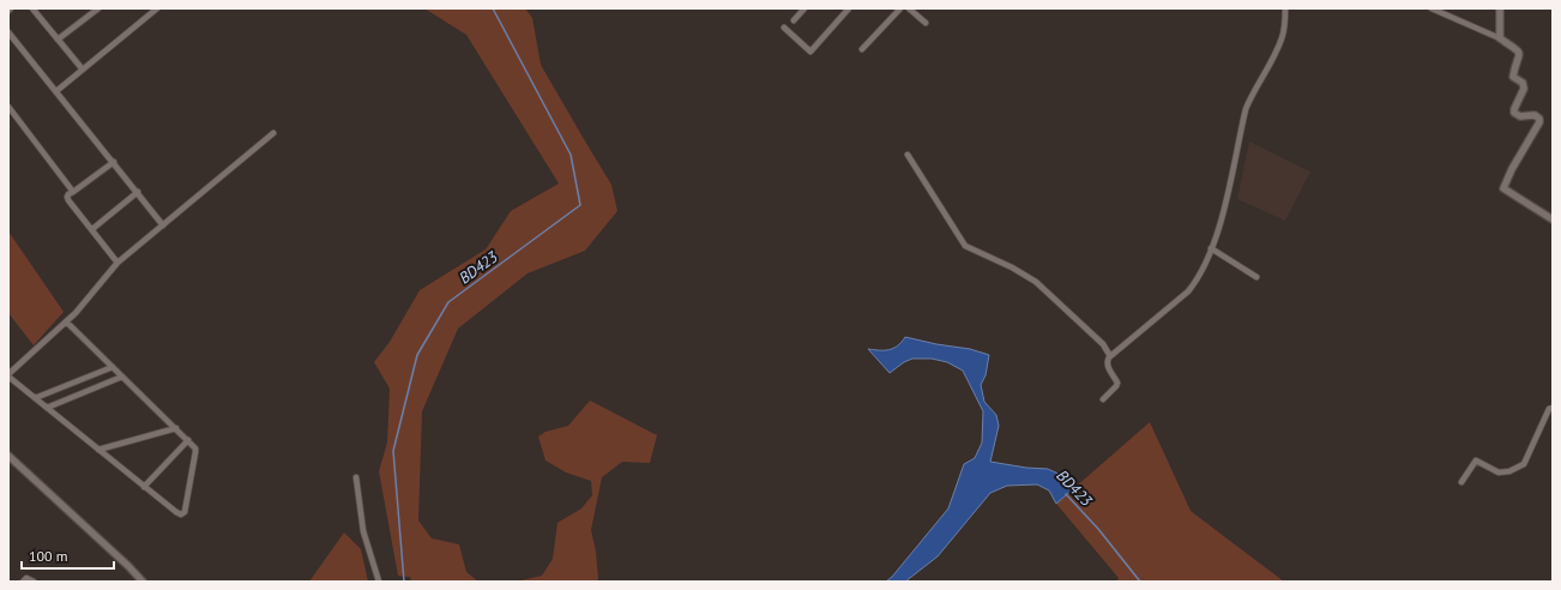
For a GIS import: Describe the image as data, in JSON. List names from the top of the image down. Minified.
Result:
{"water":["BD423"],"scale_bar":"100 m"}
